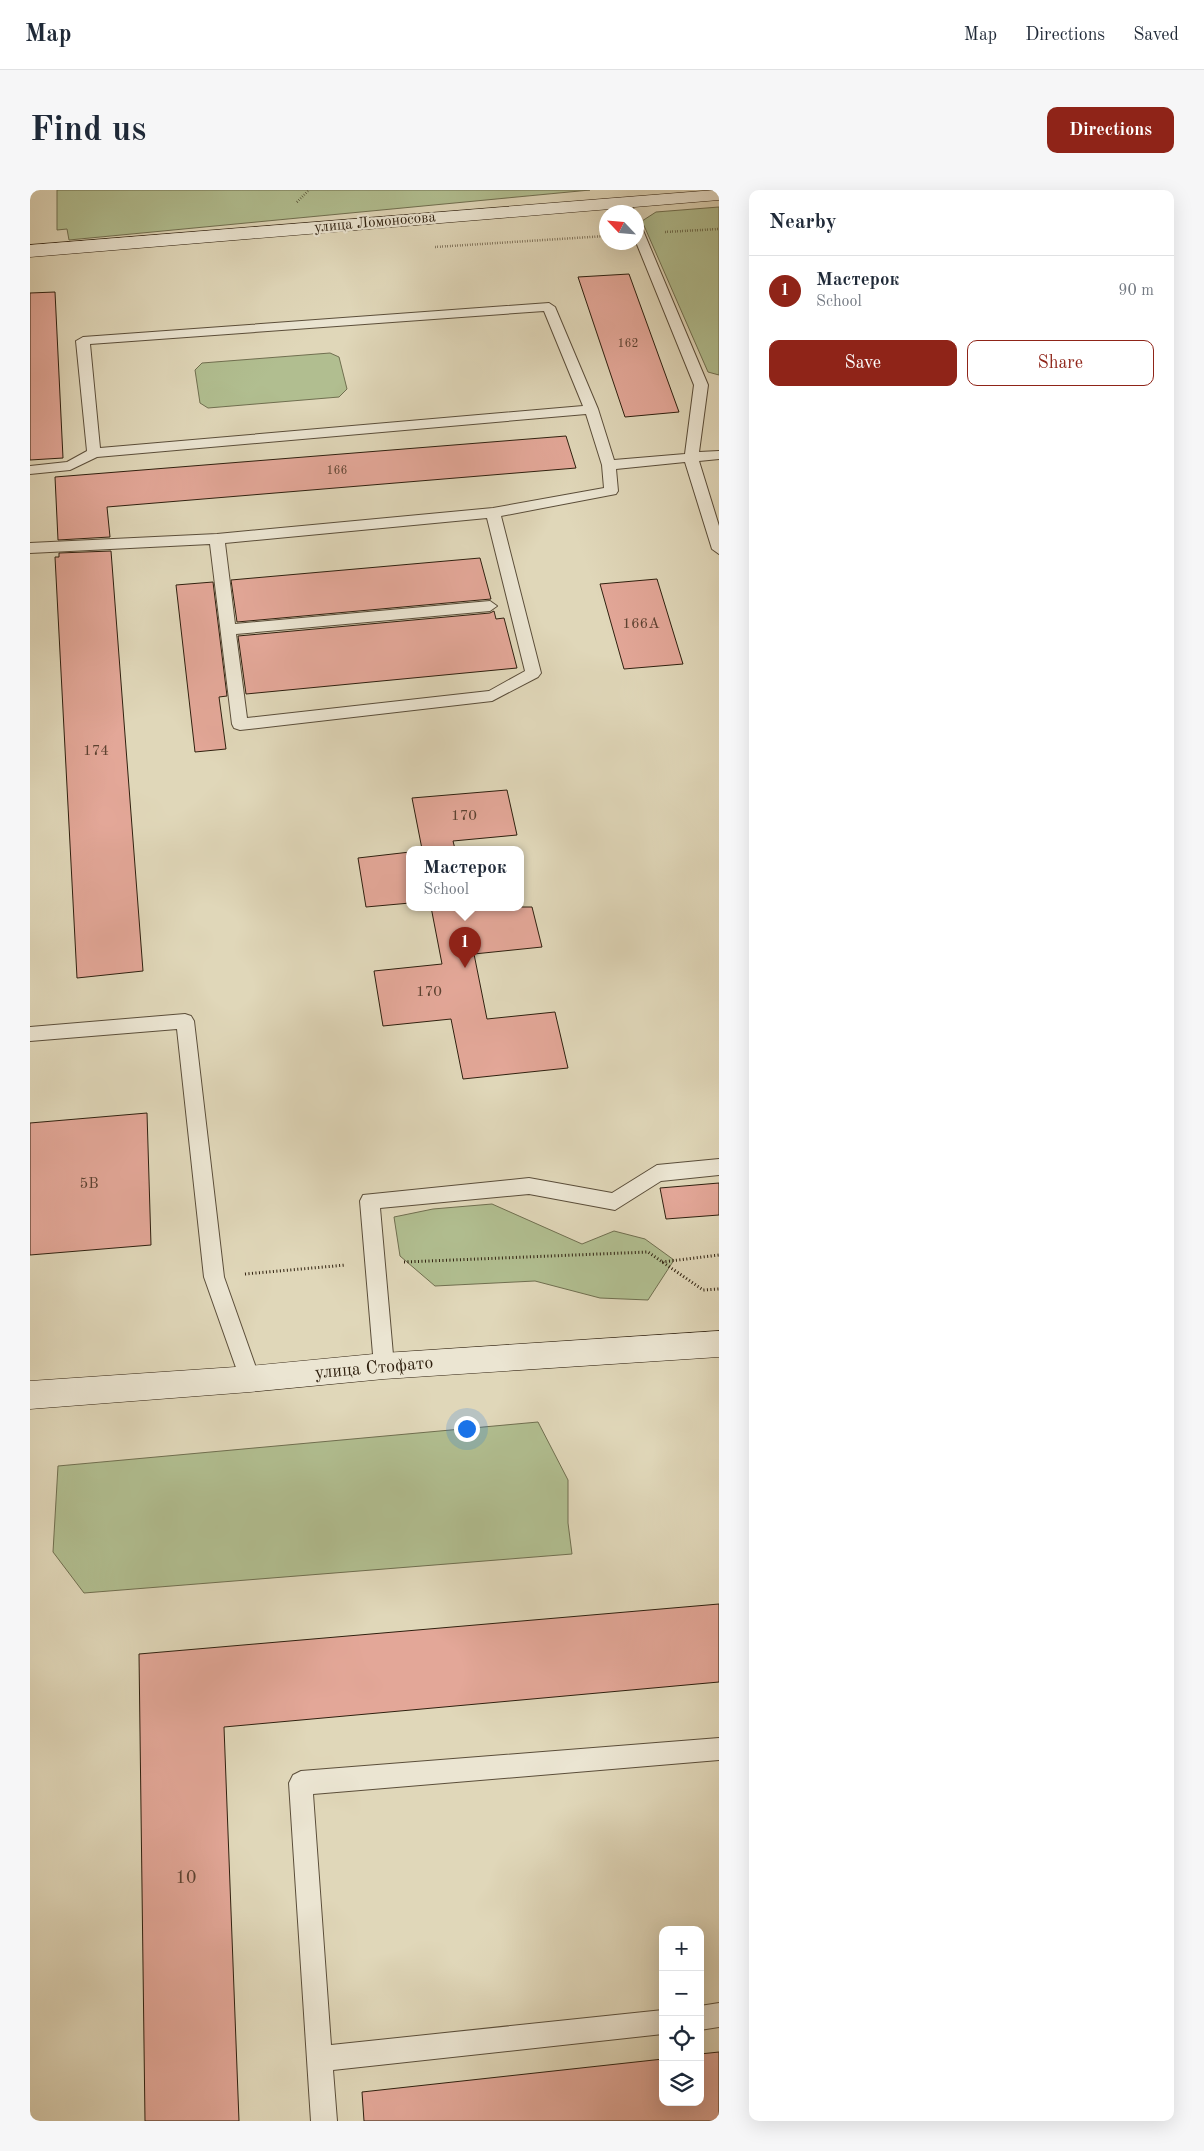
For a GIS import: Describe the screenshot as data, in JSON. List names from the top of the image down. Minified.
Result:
{"streets":{"street":["улица Ломоносова","улица Стофато"]},"house_numbers":["162","166","166А","174","170","170","5В","10"],"north":"top left","page":{"header":"Map","nav":["Map","Directions","Saved"],"buttons":["Directions",["Save","Share"]],"title":"Find us","heading":"Nearby","list":[{"mark":"1","name":"Мастерок","note":"School","value":"90 m"}],"popup":["Мастерок","School"],"pins":"1","map_buttons":["+","−"]}}
